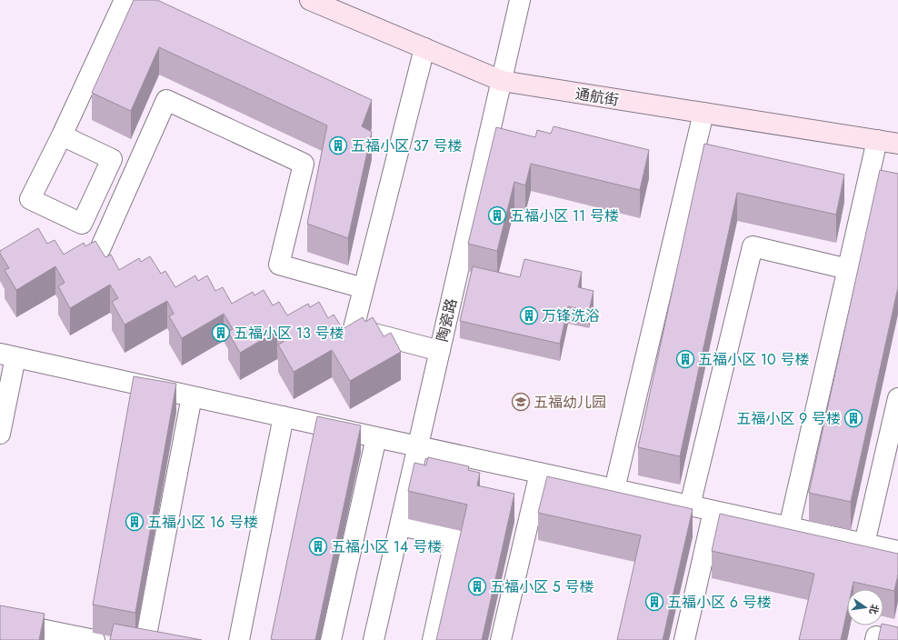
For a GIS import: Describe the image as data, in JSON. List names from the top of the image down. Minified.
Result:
{"streets":{"main road":["通航街"],"street":["陶瓷路"]},"crossings":[["通航街","陶瓷路"]],"places":{"building":["五福小区 37 号楼","五福小区 11 号楼","万锋洗浴","五福小区 13 号楼","五福小区 10 号楼","五福小区 9 号楼","五福小区 16 号楼","五福小区 14 号楼","五福小区 5 号楼","五福小区 6 号楼"],"school or university":["五福幼儿园"]},"north":"right"}
